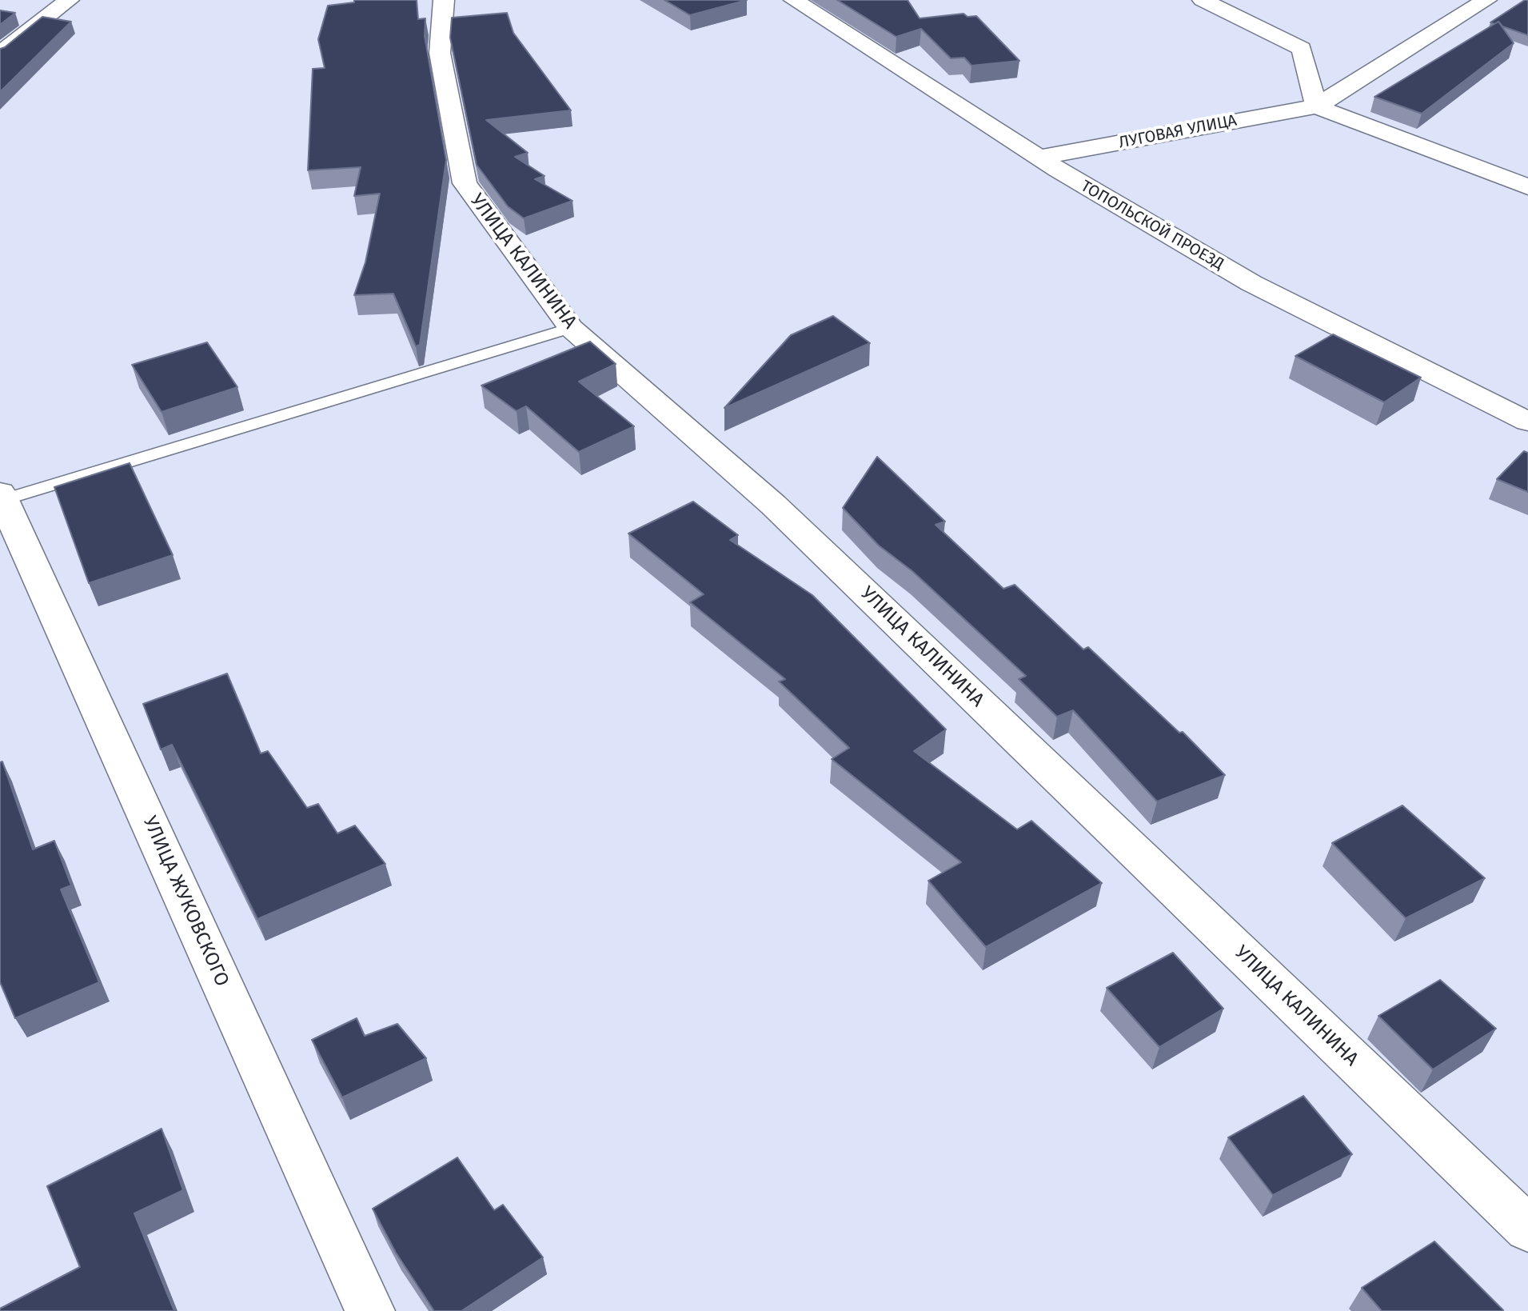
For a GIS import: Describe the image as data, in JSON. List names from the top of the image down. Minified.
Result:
{"streets":{"street":["ЛУГОВАЯ УЛИЦА","ТОПОЛЬСКОЙ ПРОЕЗД","УЛИЦА КАЛИНИНА","УЛИЦА ЖУКОВСКОГО"]},"crossings":[["ЛУГОВАЯ УЛИЦА","ТОПОЛЬСКОЙ ПРОЕЗД"]]}
